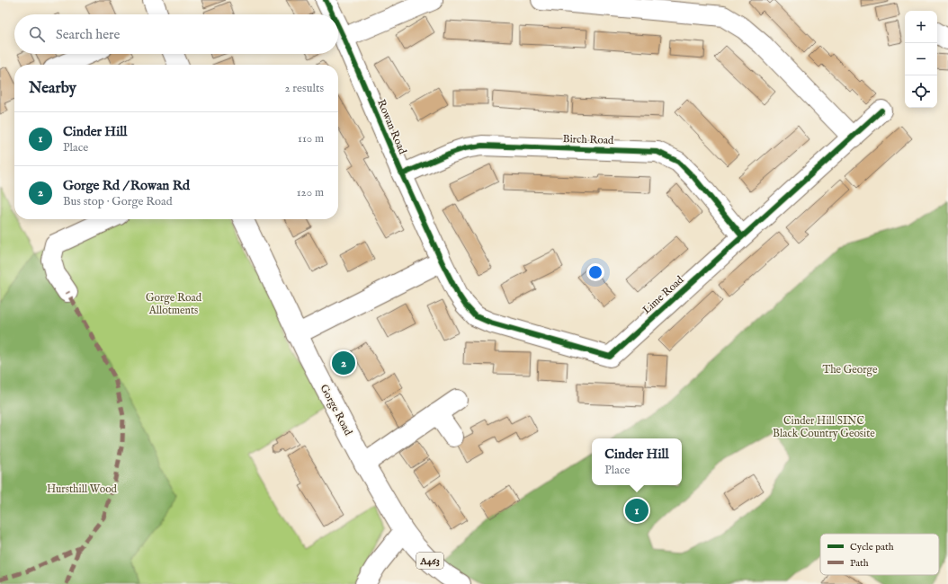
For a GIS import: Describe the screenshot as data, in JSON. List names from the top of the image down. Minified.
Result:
{"streets":{"street":["Rowan Road","Birch Road","Lime Road","Gorge Road","A463"]},"crossings":[["Rowan Road","Birch Road"],["Rowan Road","Lime Road"],["Birch Road","Lime Road"]],"parks":["Gorge Road Allotments","The George","Cinder Hill SINC Black Country Geosite","Hursthill Wood"],"legend":["Cycle path","Path"],"page":{"map_buttons":["+","−"],"search":"Search here","heading":["Nearby","2 results"],"list":[{"mark":"1","name":"Cinder Hill","note":"Place","value":"110 m"},{"mark":"2","name":"Gorge Rd / Rowan Rd","note":"Bus stop · Gorge Road","value":"120 m"}],"pins":["2","1"],"popup":["Cinder Hill","Place"]}}
